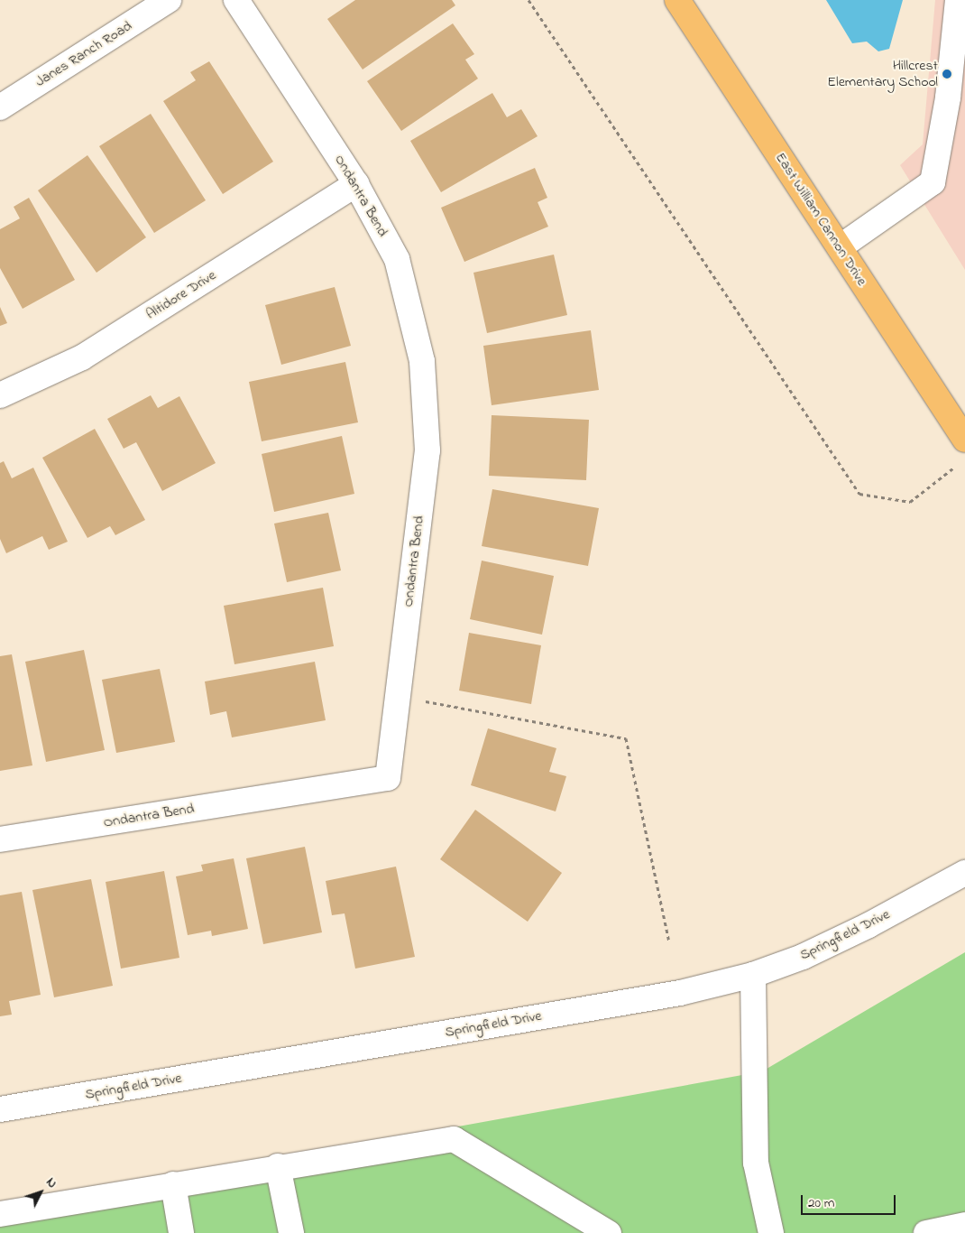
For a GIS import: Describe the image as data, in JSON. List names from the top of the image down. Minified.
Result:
{"streets":{"main road":["East William Cannon Drive"],"street":["Janes Ranch Road","Ondantra Bend","Altidore Drive","Springfield Drive"]},"crossings":[["Ondantra Bend","Altidore Drive"]],"places":["Hillcrest Elementary School"],"scale_bar":"20 m","north":"top right"}
